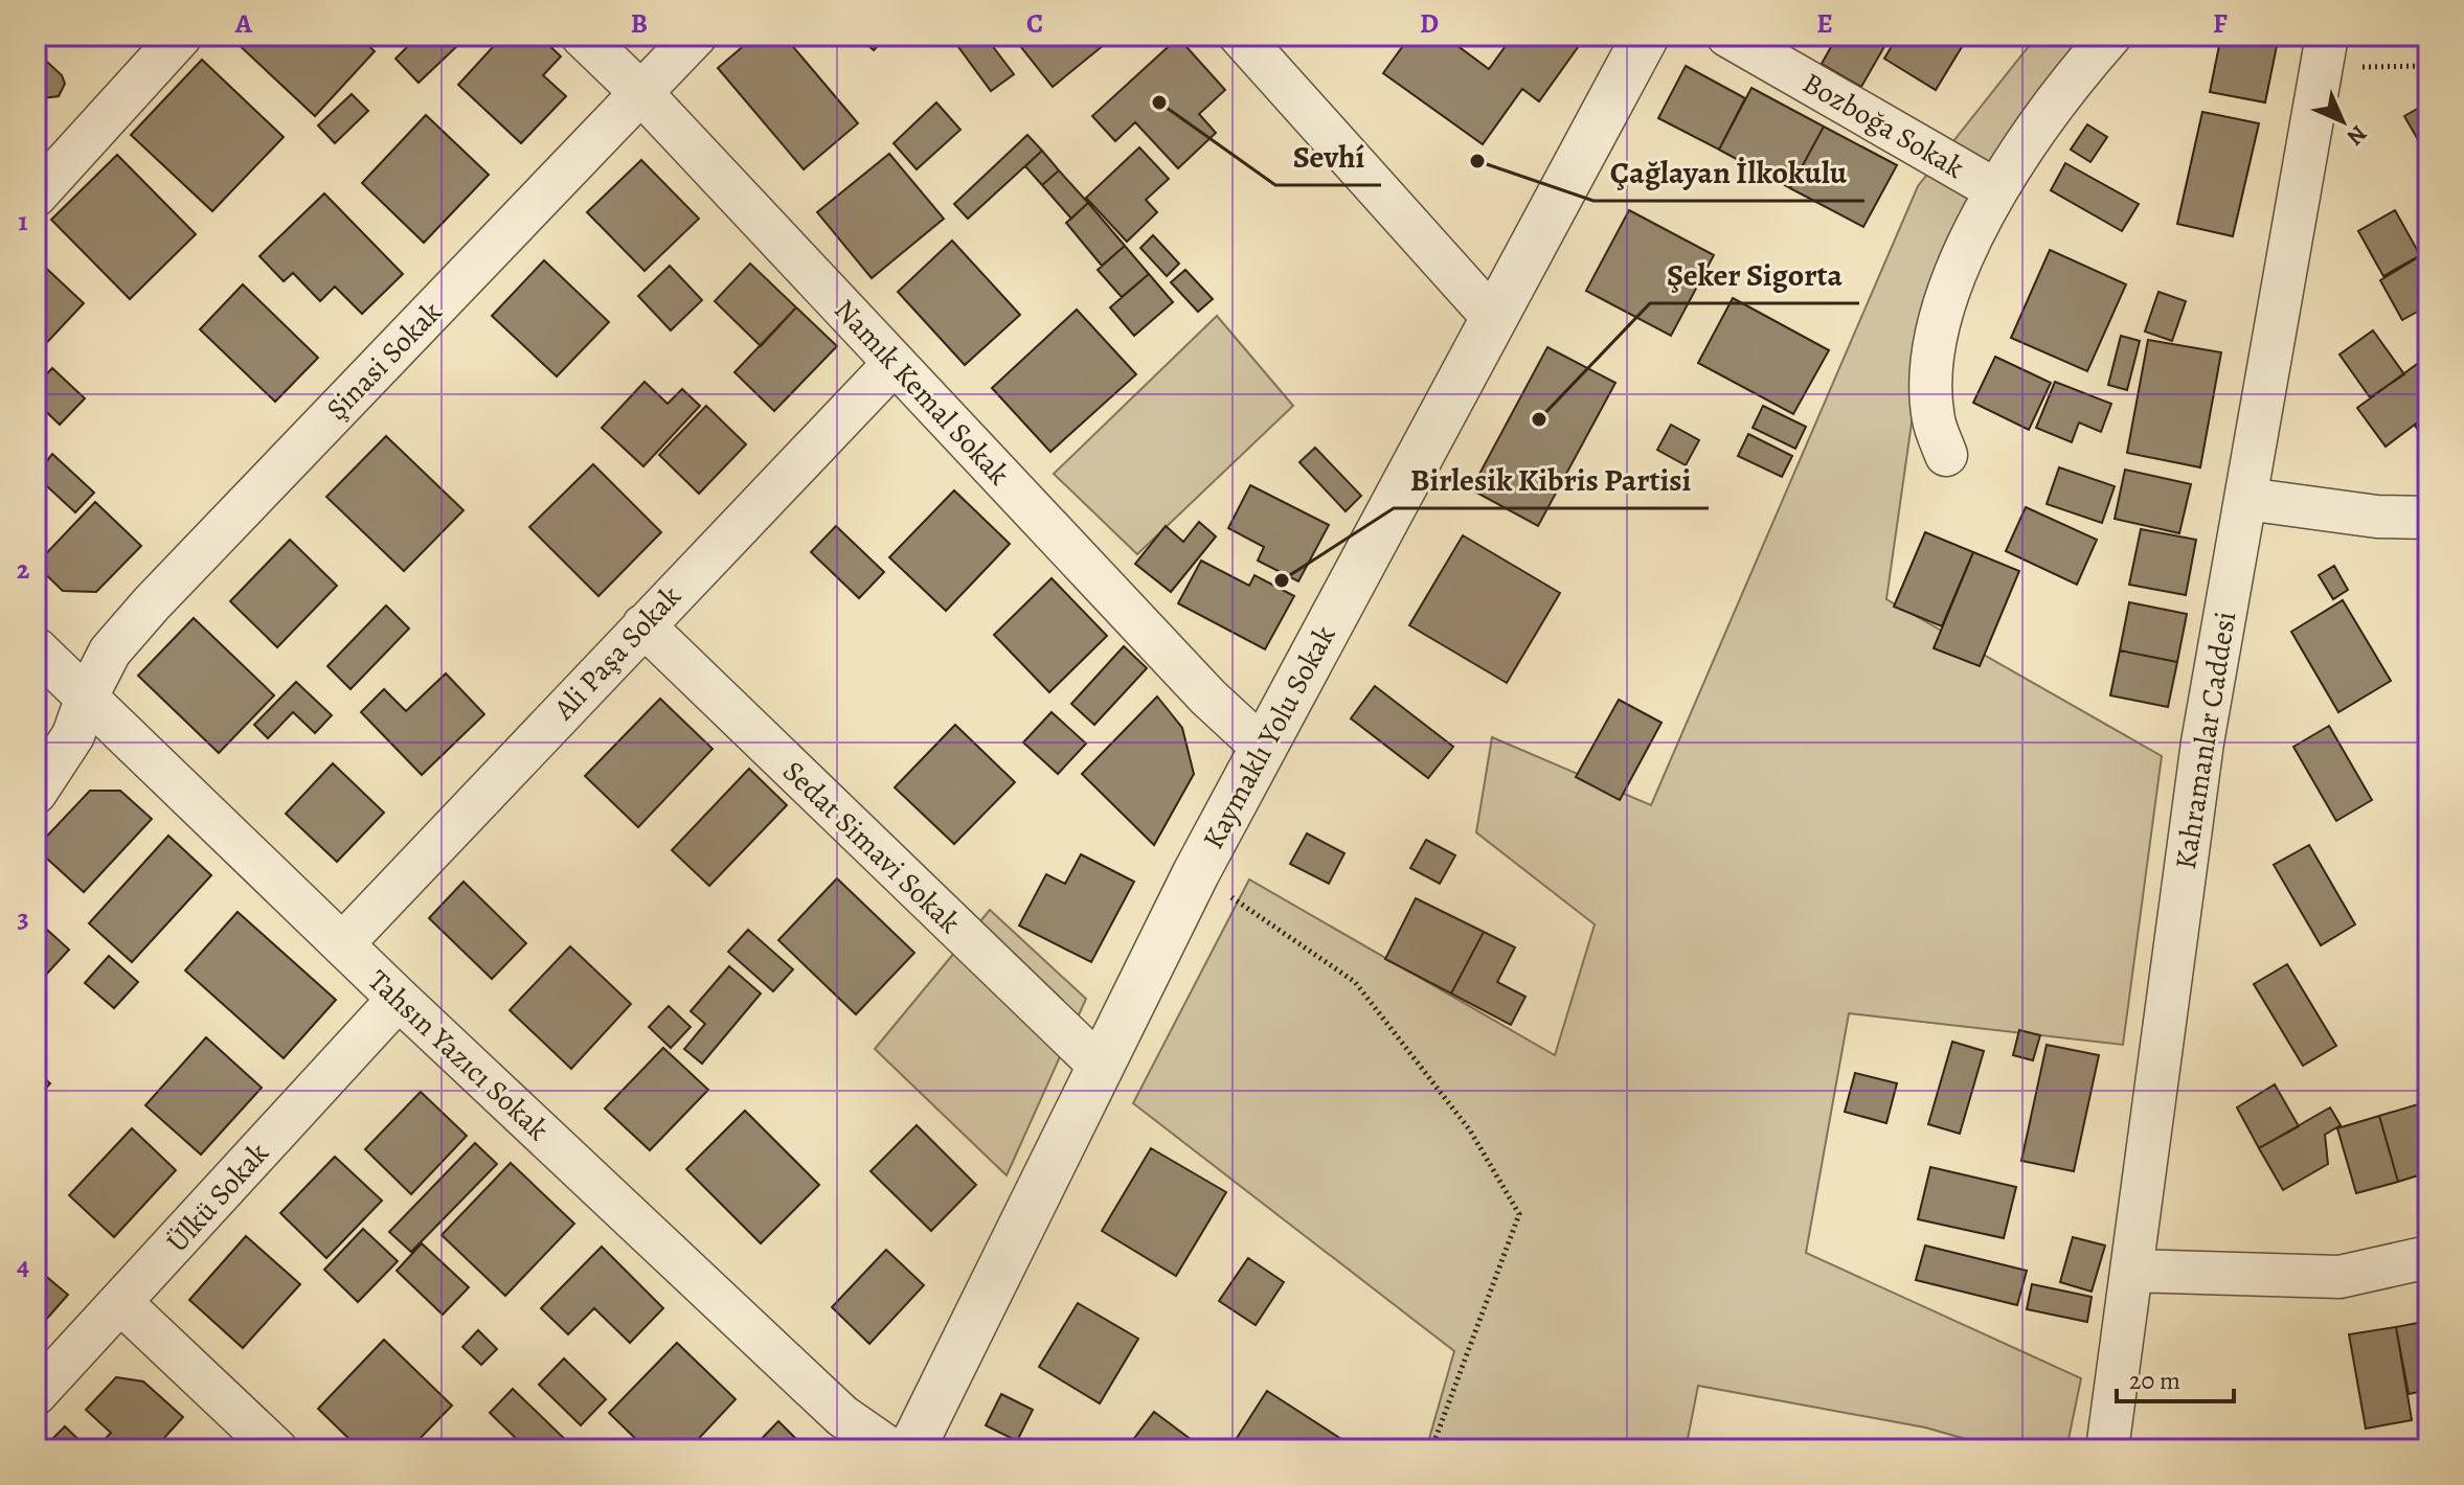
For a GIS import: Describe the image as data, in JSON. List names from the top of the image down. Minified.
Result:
{"streets":{"street":["Bozboğa Sokak","Şinasi Sokak","Namık Kemal Sokak","Ali Paşa Sokak","Kaymaklı Yolu Sokak","Kahramanlar Caddesi","Sedat Simavi Sokak","Tahsın Yazıcı Sokak","Ülkü Sokak"]},"crossings":[["Şinasi Sokak","Namık Kemal Sokak"],["Şinasi Sokak","Tahsın Yazıcı Sokak"],["Namık Kemal Sokak","Ali Paşa Sokak"],["Namık Kemal Sokak","Kaymaklı Yolu Sokak"],["Ali Paşa Sokak","Sedat Simavi Sokak"],["Ali Paşa Sokak","Tahsın Yazıcı Sokak"],["Kaymaklı Yolu Sokak","Sedat Simavi Sokak"],["Tahsın Yazıcı Sokak","Ülkü Sokak"]],"places":["Sevhí","Çağlayan İlkokulu","Şeker Sigorta","Birlesik Kibris Partisi"],"scale_bar":"20 m","north":"bottom right","grid":{"columns":["A","B","C","D","E","F"],"rows":["1","2","3","4"]}}
